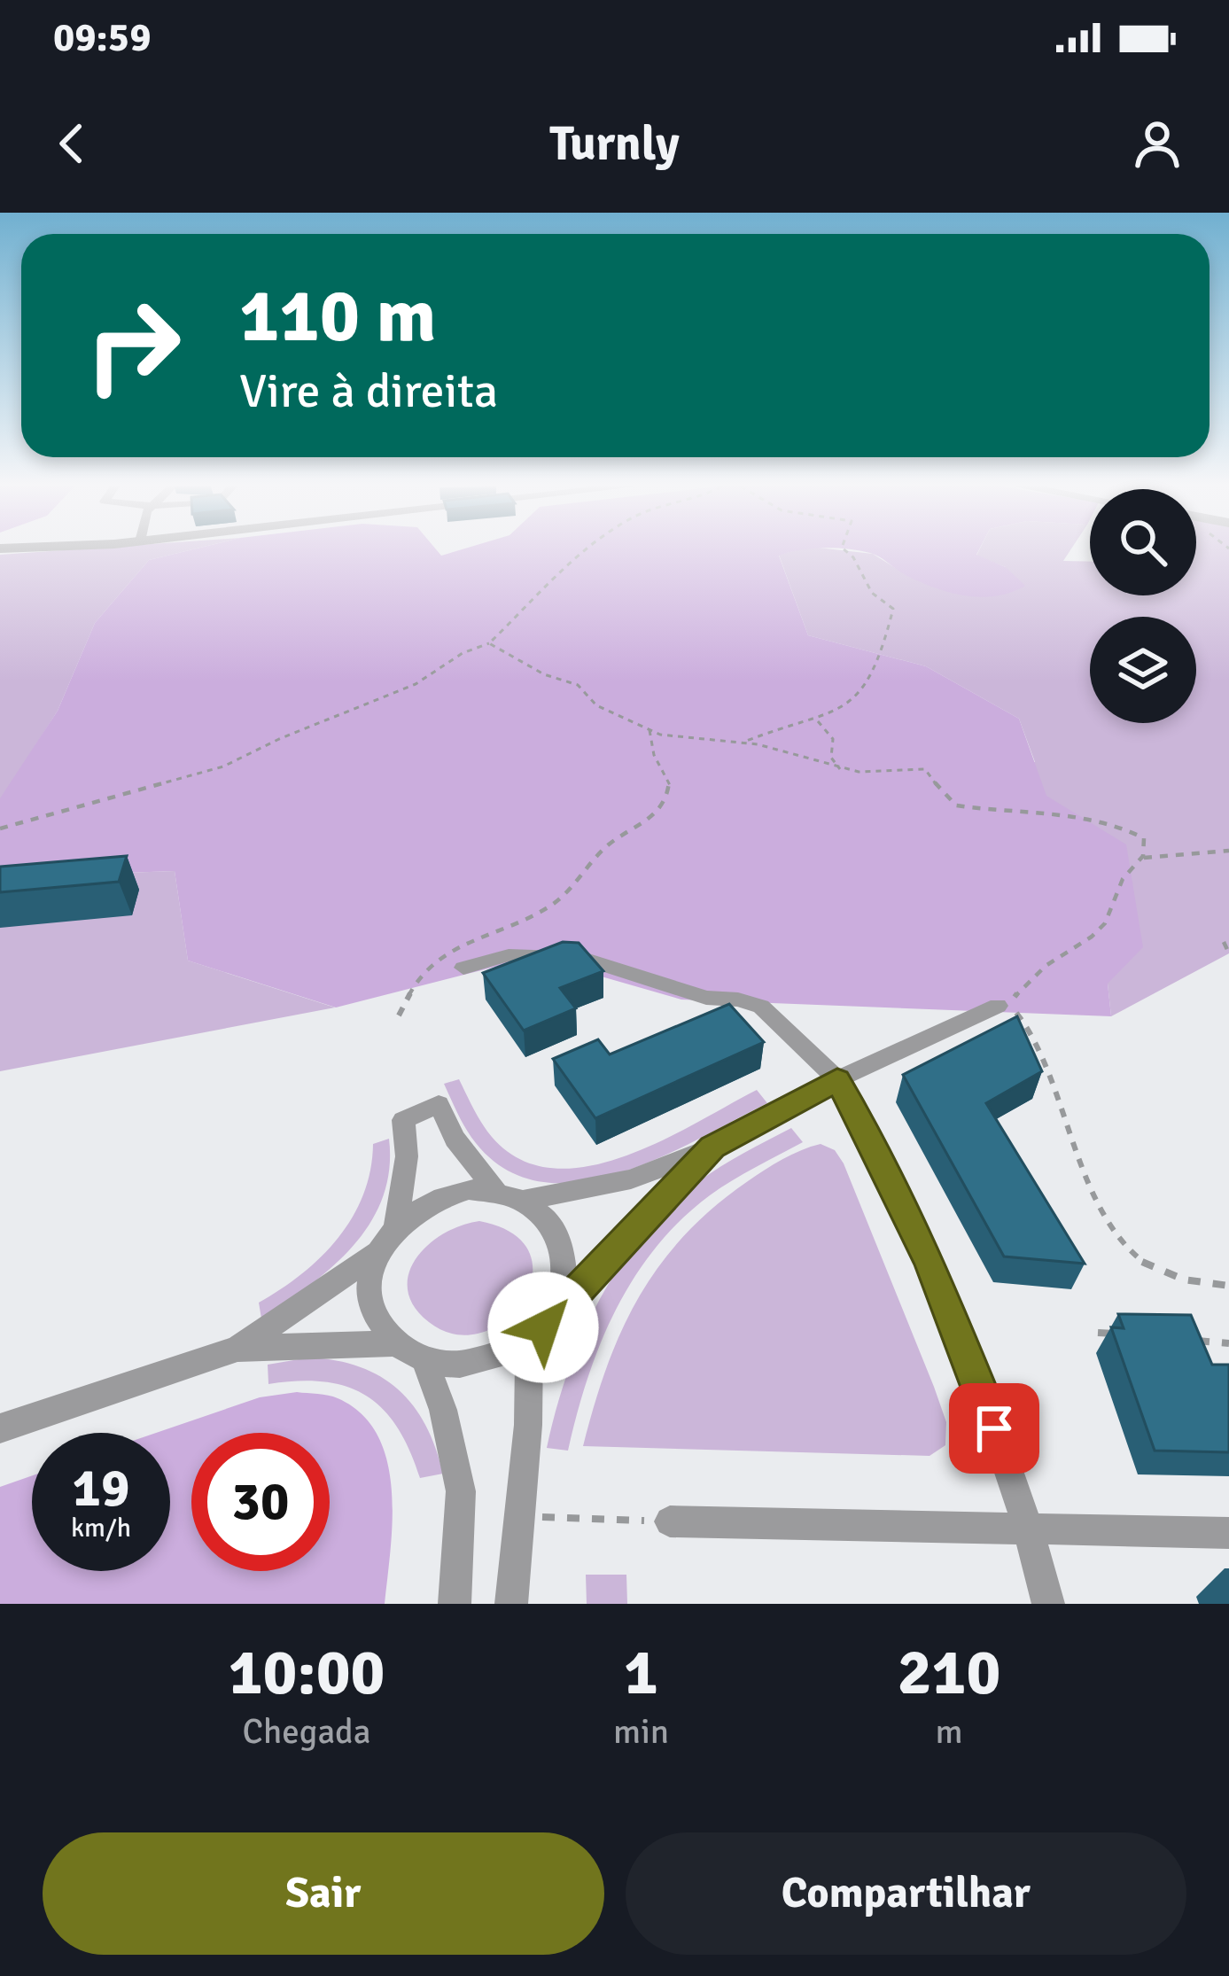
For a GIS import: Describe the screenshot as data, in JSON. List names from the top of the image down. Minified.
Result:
{"page":{"status":"09:59","header":"Turnly","turn":["110 m","Vire à direita"],"speed":"19 km/h","limit":"30","eta":["10:00","Chegada","1","min","210","m"],"buttons":["Sair","Compartilhar"]}}
